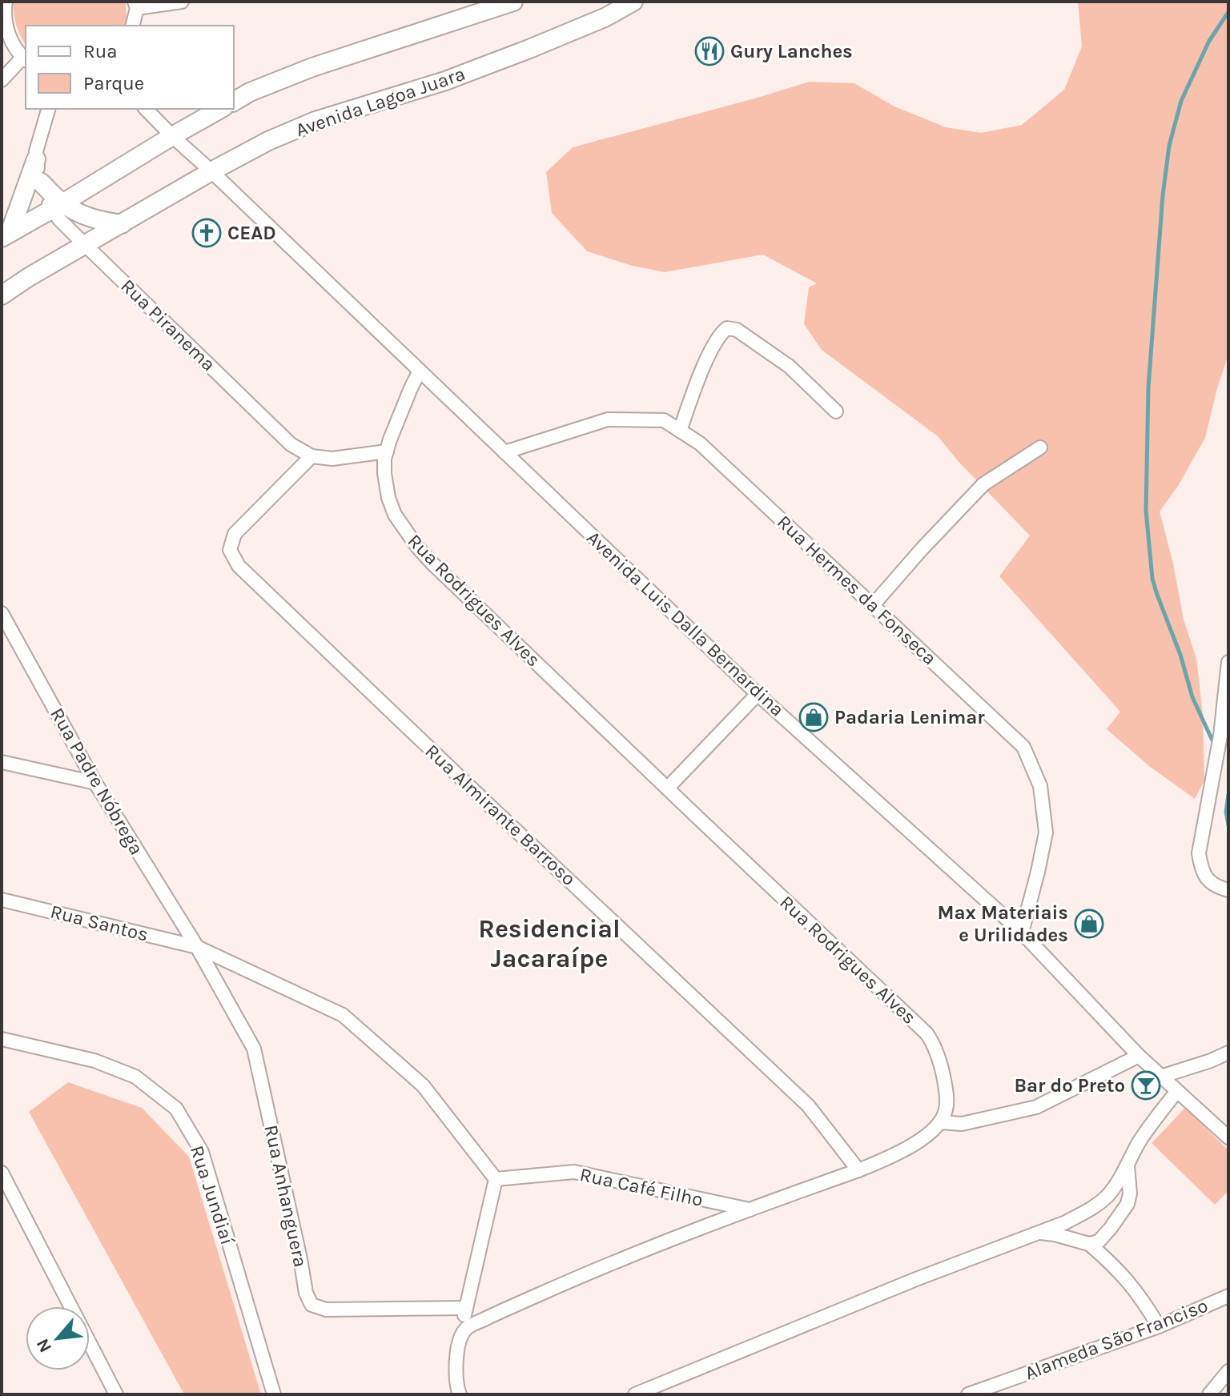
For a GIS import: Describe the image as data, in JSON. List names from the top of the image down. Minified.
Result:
{"streets":{"main road":["Avenida Lagoa Juara"],"street":["Rua Piranema","Rua Hermes da Fonseca","Rua Rodrigues Alves","Avenida Luis Dalla Bernardina","Rua Padre Nóbrega","Rua Almirante Barroso","Rua Santos","Rua Café Filho","Rua Jundiaí","Rua Anhanguera","Alameda São Franciso"]},"crossings":[["Avenida Lagoa Juara","Rua Piranema"],["Avenida Lagoa Juara","Avenida Luis Dalla Bernardina"],["Rua Piranema","Rua Almirante Barroso"],["Rua Hermes da Fonseca","Avenida Luis Dalla Bernardina"],["Rua Rodrigues Alves","Avenida Luis Dalla Bernardina"],["Rua Padre Nóbrega","Rua Santos"],["Rua Padre Nóbrega","Rua Anhanguera"],["Rua Santos","Rua Anhanguera"]],"districts":["Residencial Jacaraípe"],"places":{"restaurant":["Gury Lanches"],"church":["CEAD"],"shop":["Padaria Lenimar","Max Materiais e Urilidades"],"bar":["Bar do Preto"]},"legend":["Rua","Parque"],"north":"bottom left"}
